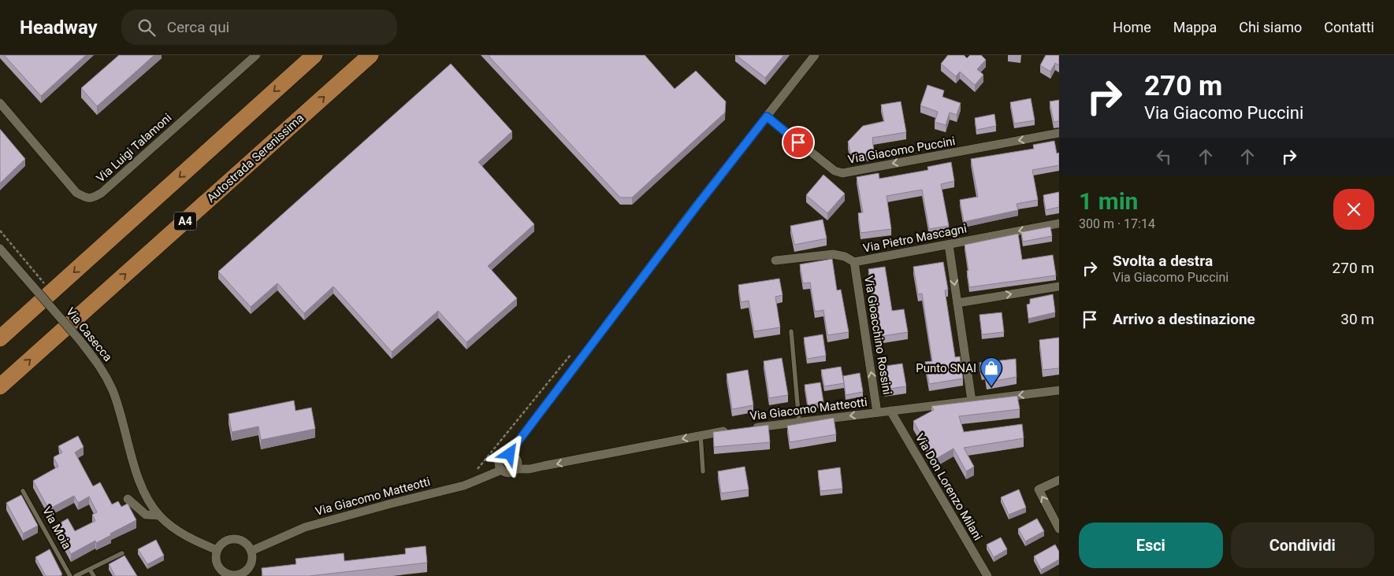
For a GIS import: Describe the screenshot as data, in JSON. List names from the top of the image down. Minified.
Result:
{"streets":{"highway":["Autostrada Serenissima","A4"],"street":["Via Luigi Talamoni","Via Giacomo Puccini","Via Pietro Mascagni","Via Casecca","Via Gioacchino Rossini","Via Giacomo Matteotti","Via Don Lorenzo Milani"],"lane":["Via Moia"]},"crossings":[["Via Pietro Mascagni","Via Gioacchino Rossini"],["Via Casecca","Via Giacomo Matteotti"],["Via Gioacchino Rossini","Via Giacomo Matteotti"],["Via Giacomo Matteotti","Via Don Lorenzo Milani"]],"one_way":["Via Giacomo Puccini","Via Gioacchino Rossini","Via Giacomo Matteotti"],"places":{"shop":["Punto SNAI"]},"page":{"header":"Headway","search":"Cerca qui","nav":["Home","Mappa","Chi siamo","Contatti"],"turn":["270 m","Via Giacomo Puccini"],"heading":["1 min","300 m · 17:14"],"list":[{"name":"Svolta a destra","note":"Via Giacomo Puccini","value":"270 m"},{"name":"Arrivo a destinazione","value":"30 m"}],"buttons":["Esci","Condividi"]}}
